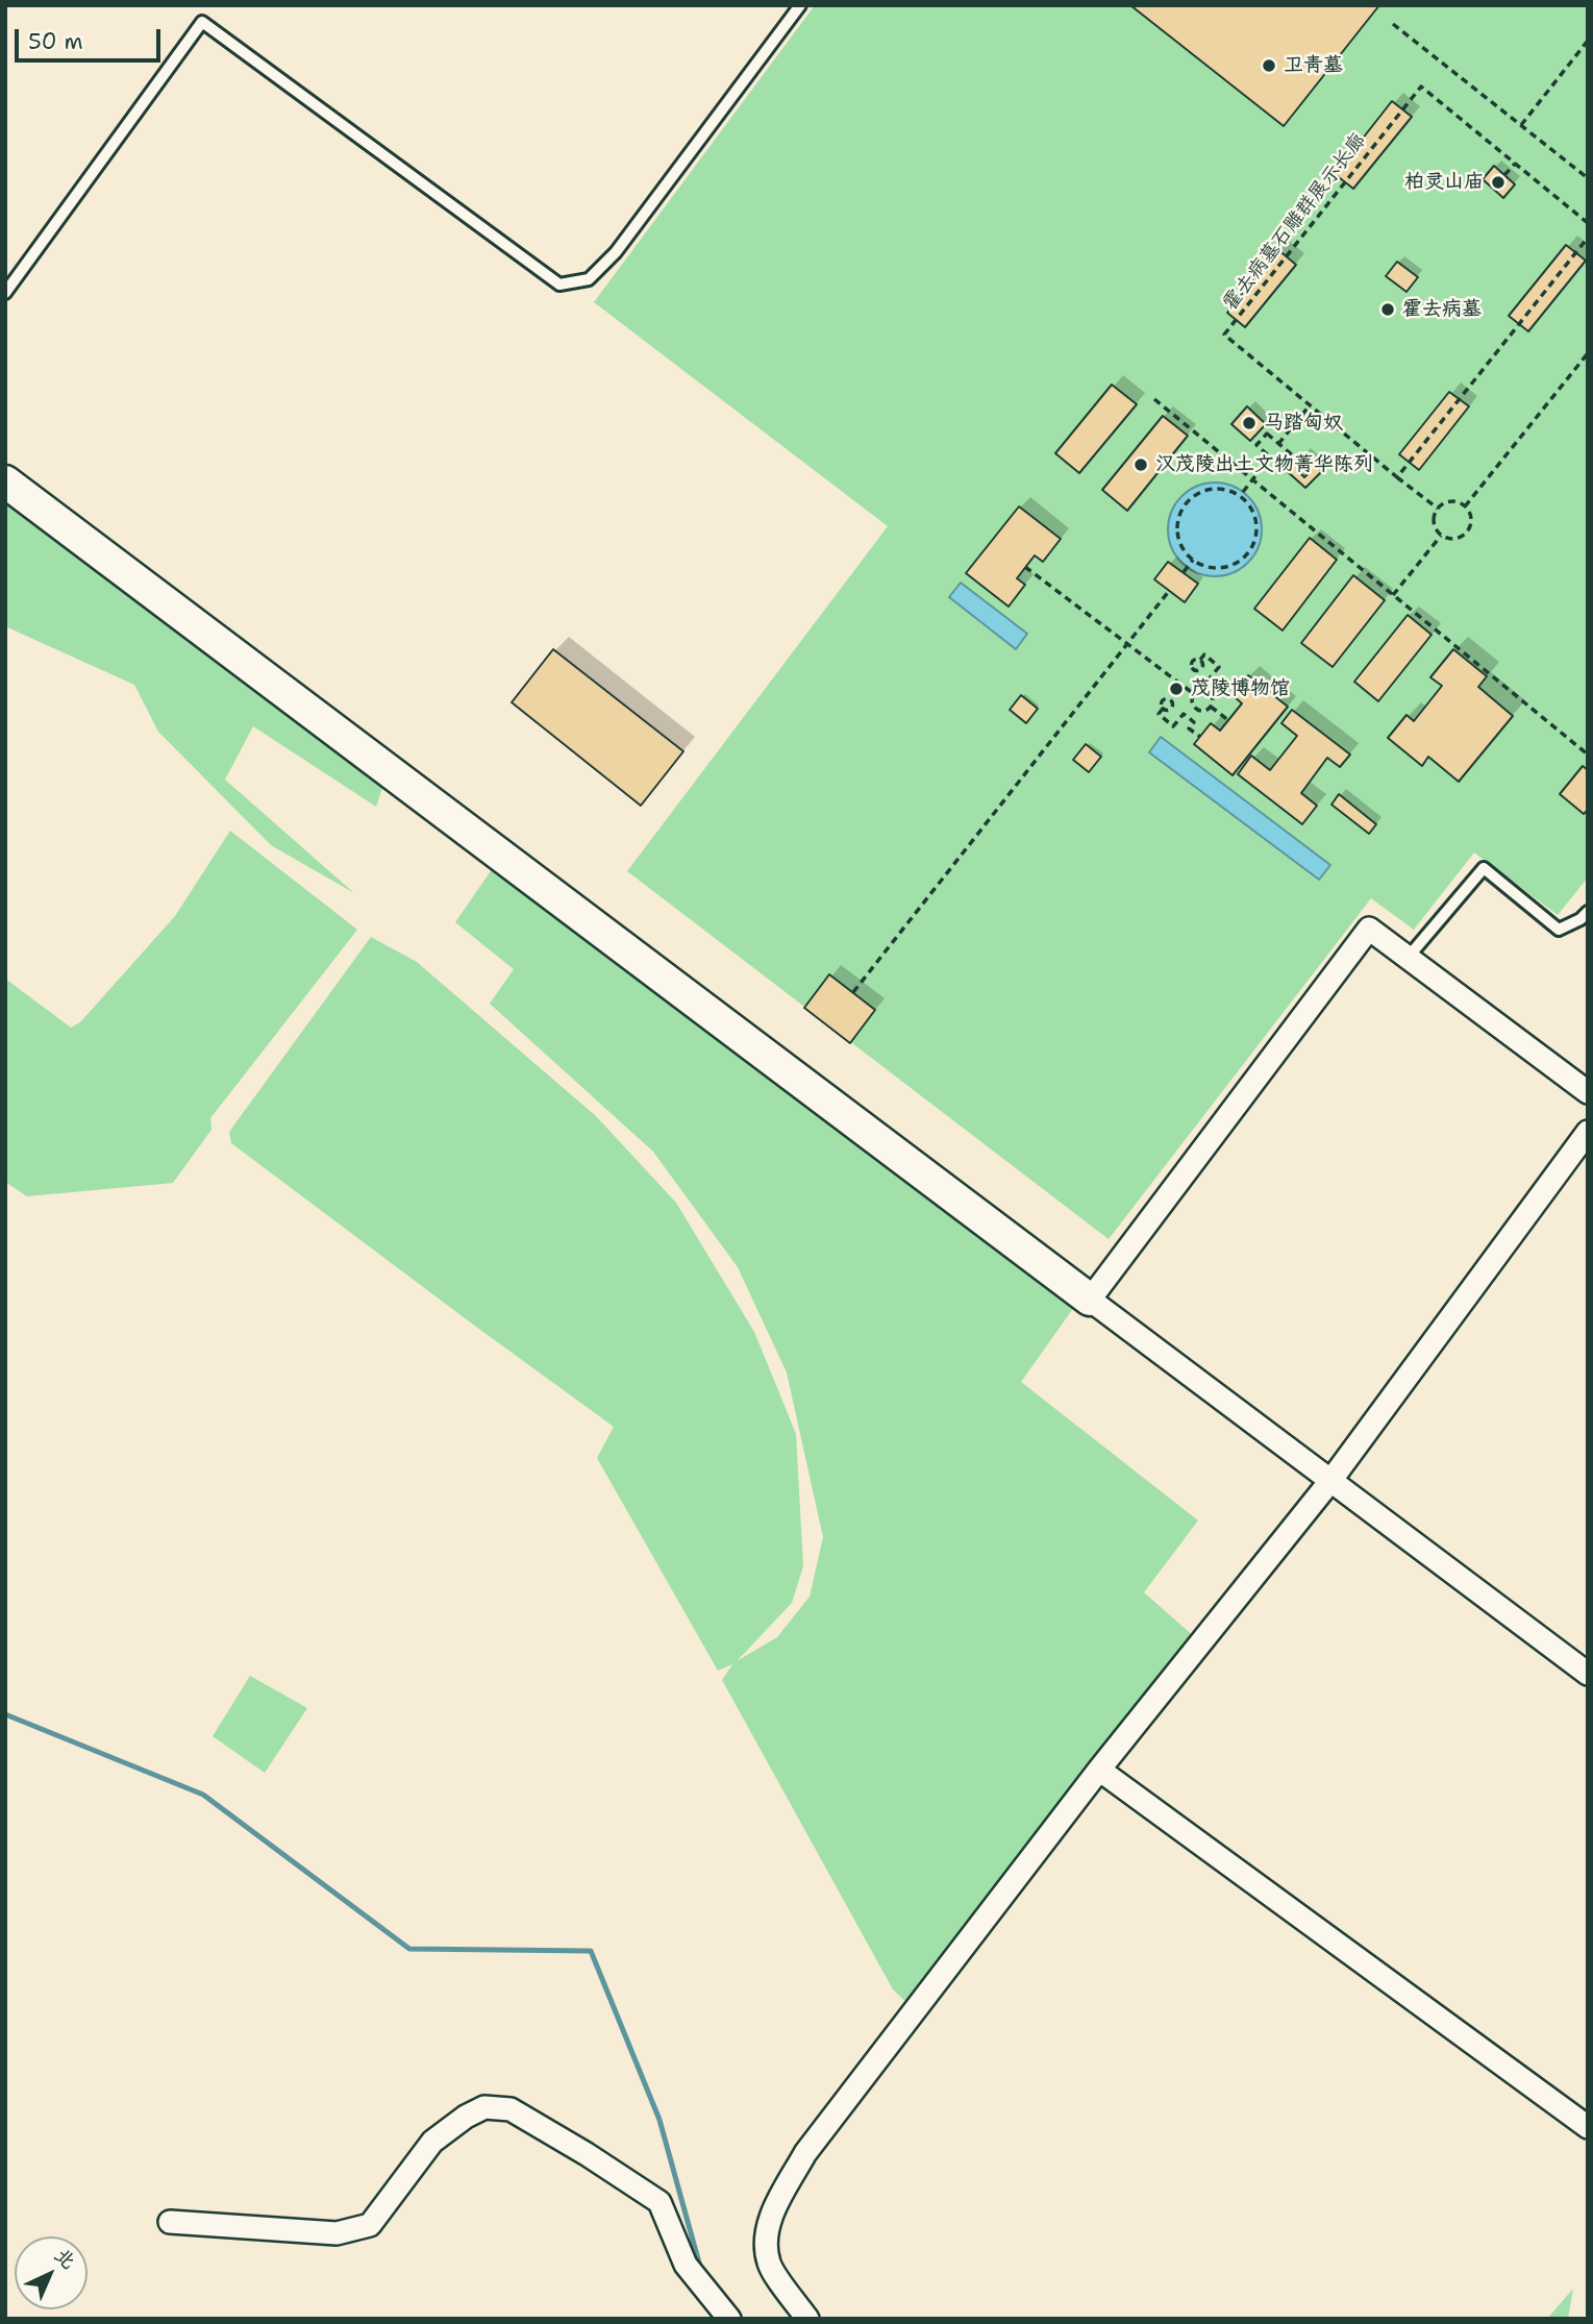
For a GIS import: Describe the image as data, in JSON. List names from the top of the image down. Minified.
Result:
{"streets":{"path":["霍去病墓石雕群展示长廊"]},"places":["卫青墓","柏灵山庙","霍去病墓","马踏匈奴","汉茂陵出土文物菁华陈列","茂陵博物馆"],"scale_bar":"50 m","north":"top right"}
